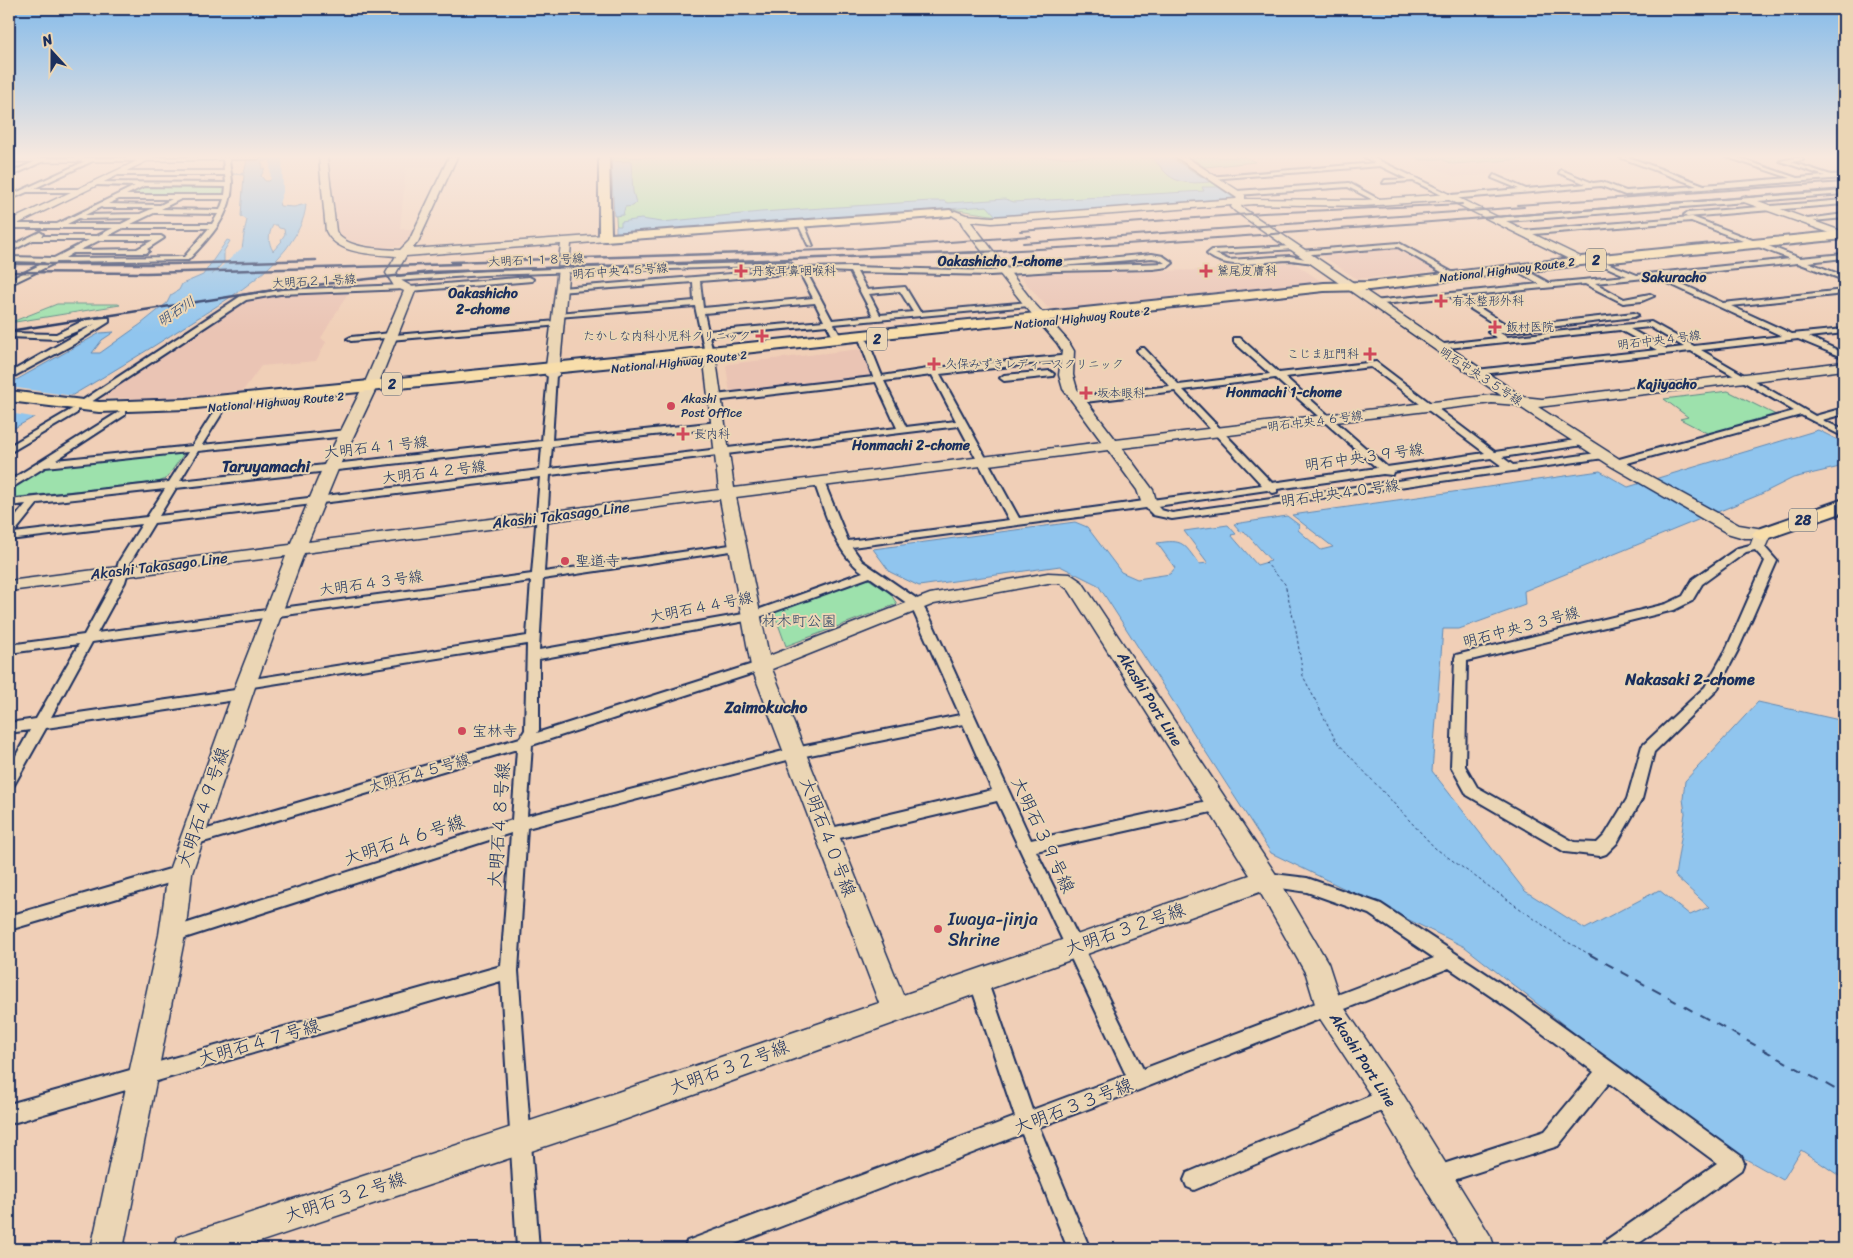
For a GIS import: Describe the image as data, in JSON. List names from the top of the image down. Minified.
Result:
{"streets":{"highway":["2","National Highway Route 2","28"],"street":["大明石１１８号線","明石中央４５号線","大明石２１号線","明石中央４号線","明石中央３５号線","明石中央４６号線","大明石４１号線","明石中央３９号線","大明石４２号線","明石中央４０号線","Akashi Takasago Line","大明石４３号線","大明石４４号線","明石中央３３号線","Akashi Port Line","大明石４５号線","大明石４９号線","大明石４８号線","大明石３９号線","大明石４０号線","大明石４６号線","大明石３２号線","大明石４７号線","大明石３３号線"]},"crossings":[["大明石１１８号線","明石中央４５号線"],["National Highway Route 2","大明石２１号線"],["National Highway Route 2","明石中央３５号線"],["National Highway Route 2","大明石４９号線"],["National Highway Route 2","大明石４８号線"],["明石中央４５号線","大明石２１号線"],["明石中央４号線","明石中央３５号線"],["明石中央３５号線","明石中央４６号線"],["明石中央３５号線","明石中央３９号線"],["明石中央３５号線","明石中央４０号線"],["明石中央３５号線","28"],["明石中央３５号線","明石中央３３号線"],["明石中央４６号線","Akashi Takasago Line"],["大明石４１号線","大明石４９号線"],["大明石４１号線","大明石４８号線"],["明石中央３９号線","明石中央４０号線"],["大明石４２号線","大明石４９号線"],["大明石４２号線","大明石４８号線"],["Akashi Takasago Line","大明石４９号線"],["Akashi Takasago Line","大明石４８号線"],["28","明石中央３３号線"],["大明石４３号線","大明石４９号線"],["大明石４３号線","大明石４８号線"],["大明石４４号線","大明石４８号線"],["Akashi Port Line","大明石４５号線"],["Akashi Port Line","大明石３９号線"],["Akashi Port Line","大明石４０号線"],["Akashi Port Line","大明石３２号線"],["Akashi Port Line","大明石３３号線"],["大明石４５号線","大明石４９号線"],["大明石４５号線","大明石４８号線"],["大明石４５号線","大明石４０号線"],["大明石４９号線","大明石４６号線"],["大明石４９号線","大明石４７号線"],["大明石４８号線","大明石４６号線"],["大明石４８号線","大明石３２号線"],["大明石４８号線","大明石４７号線"],["大明石３９号線","大明石４６号線"],["大明石３９号線","大明石３２号線"],["大明石３９号線","大明石３３号線"],["大明石４０号線","大明石４６号線"],["大明石４０号線","大明石３２号線"]],"districts":["Oakashicho 1-chome","Sakuracho","Oakashicho 2-chome","Kajiyacho","Honmachi 1-chome","Honmachi 2-chome","Taruyamachi","Nakasaki 2-chome","Zaimokucho"],"water":["明石川"],"parks":["材木町公園"],"places":{"health":["丹家耳鼻咽喉科","鷲尾皮膚科","有本整形外科","飯村医院","たかしな内科小児科クリニック","こじま肛門科","久保みずきレディースクリニック","坂本眼科","長内科"],"other":["Akashi Post Office","聖道寺","宝林寺","Iwaya-jinja Shrine"]},"north":"top"}
